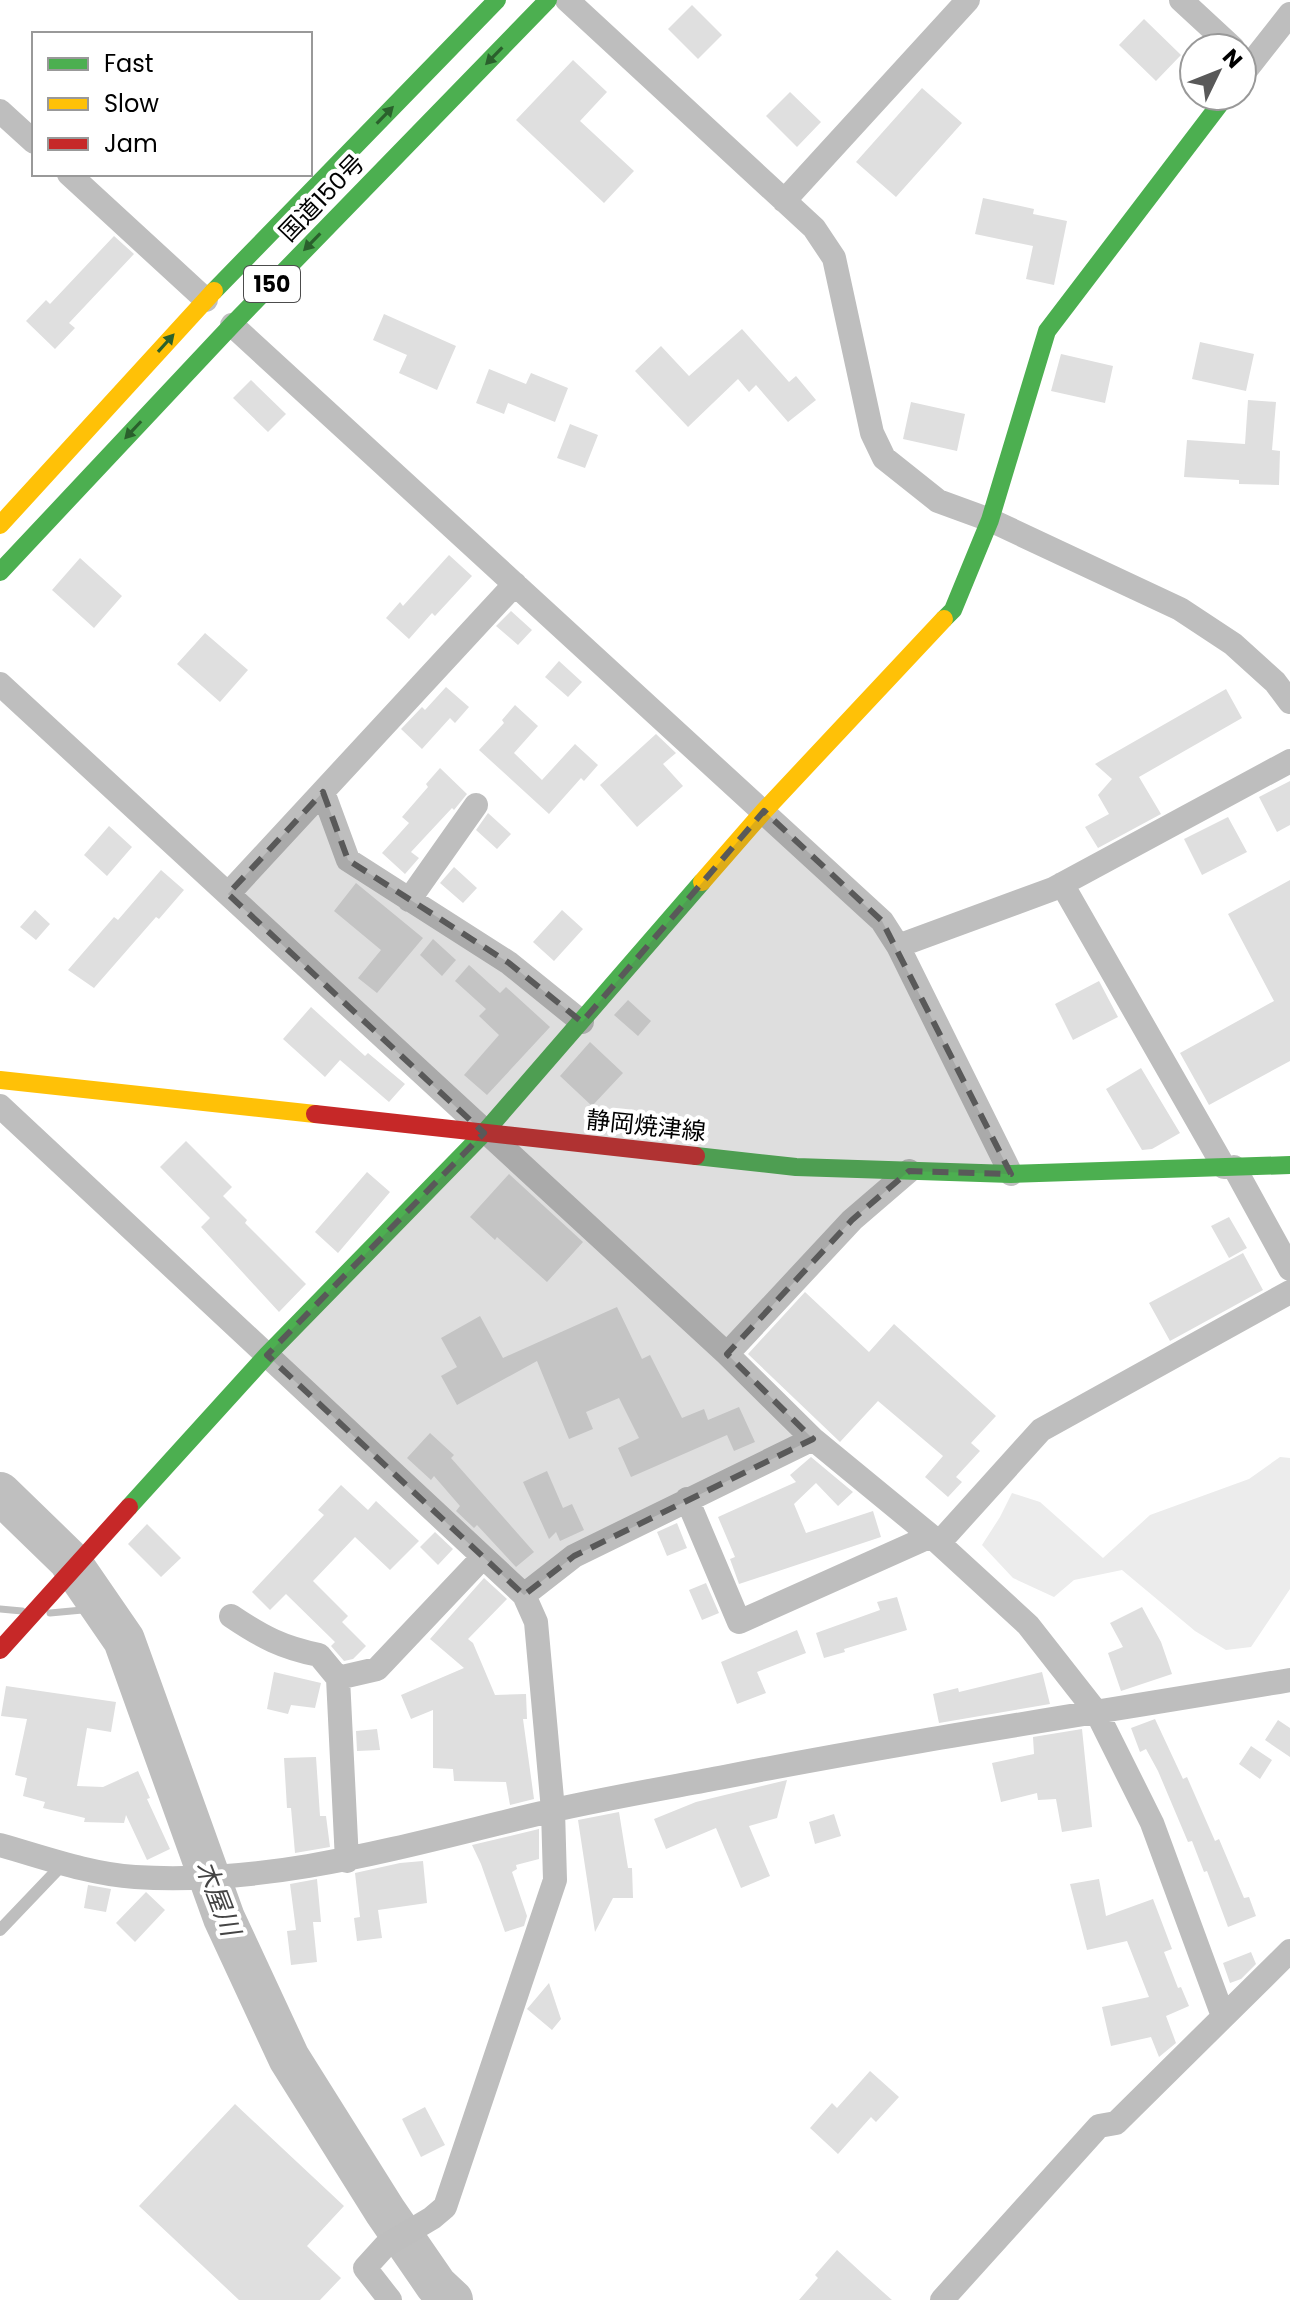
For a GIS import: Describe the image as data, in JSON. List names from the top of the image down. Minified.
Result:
{"streets":{"main road":["国道150号","150","静岡焼津線"]},"water":["木屋川"],"legend":["Fast","Slow","Jam"],"north":"top right"}
